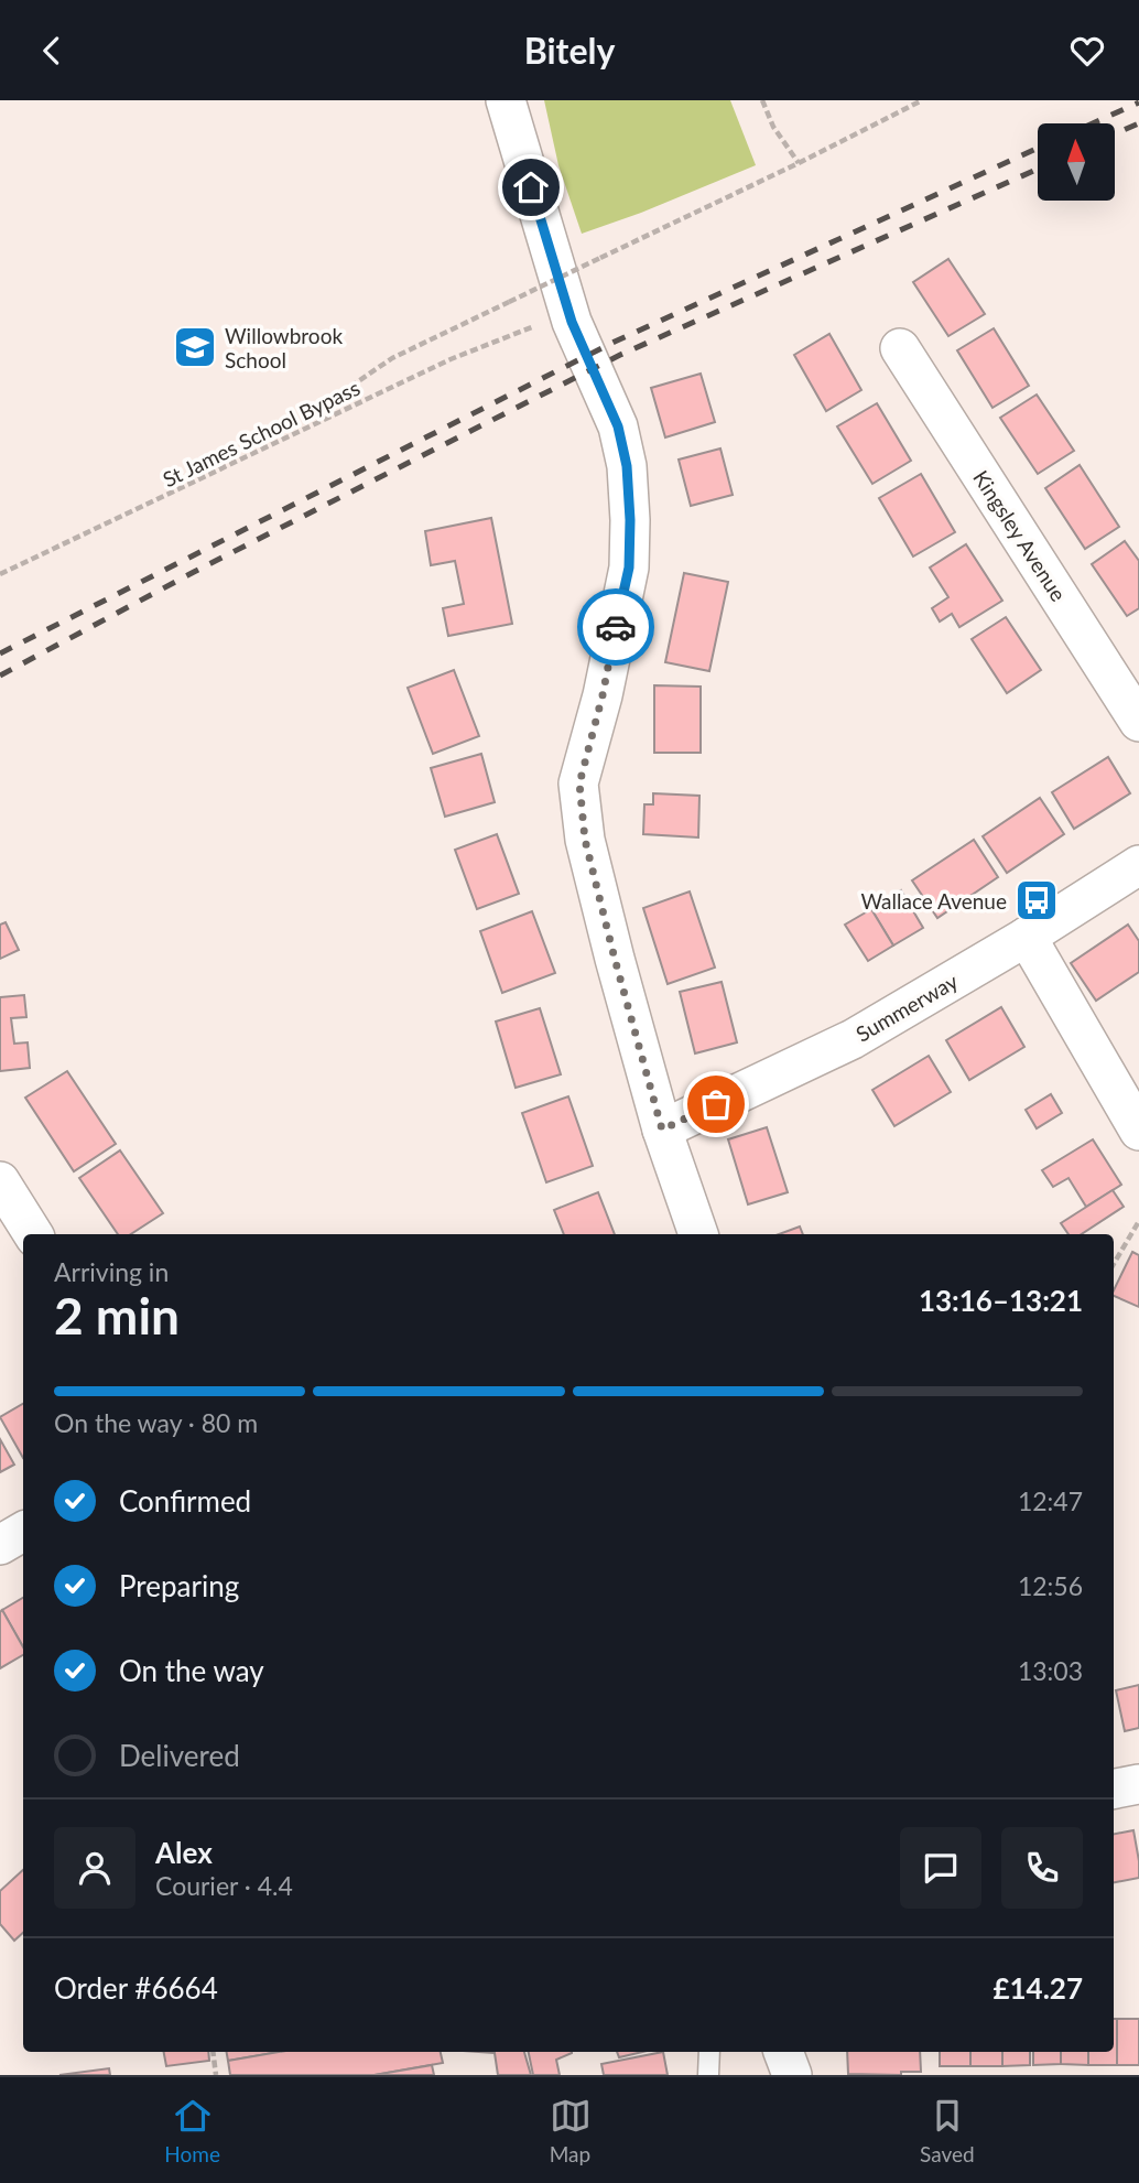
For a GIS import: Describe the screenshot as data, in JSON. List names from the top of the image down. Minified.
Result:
{"streets":{"street":["Kingsley Avenue","Summerway"],"path":["St James School Bypass"]},"places":{"school or university":["Willowbrook School"],"bus stop":["Wallace Avenue"]},"north":"top","page":{"header":"Bitely","heading":["2 min","Arriving in","13:16–13:21"],"panel":["Alex","Courier · 4.4","Order #6664","£14.27"],"bar":"On the way · 80 m","list":[["Confirmed","12:47"],["Preparing","12:56"],["On the way","13:03"],"Delivered"],"tabs":["Home","Map","Saved"]}}
